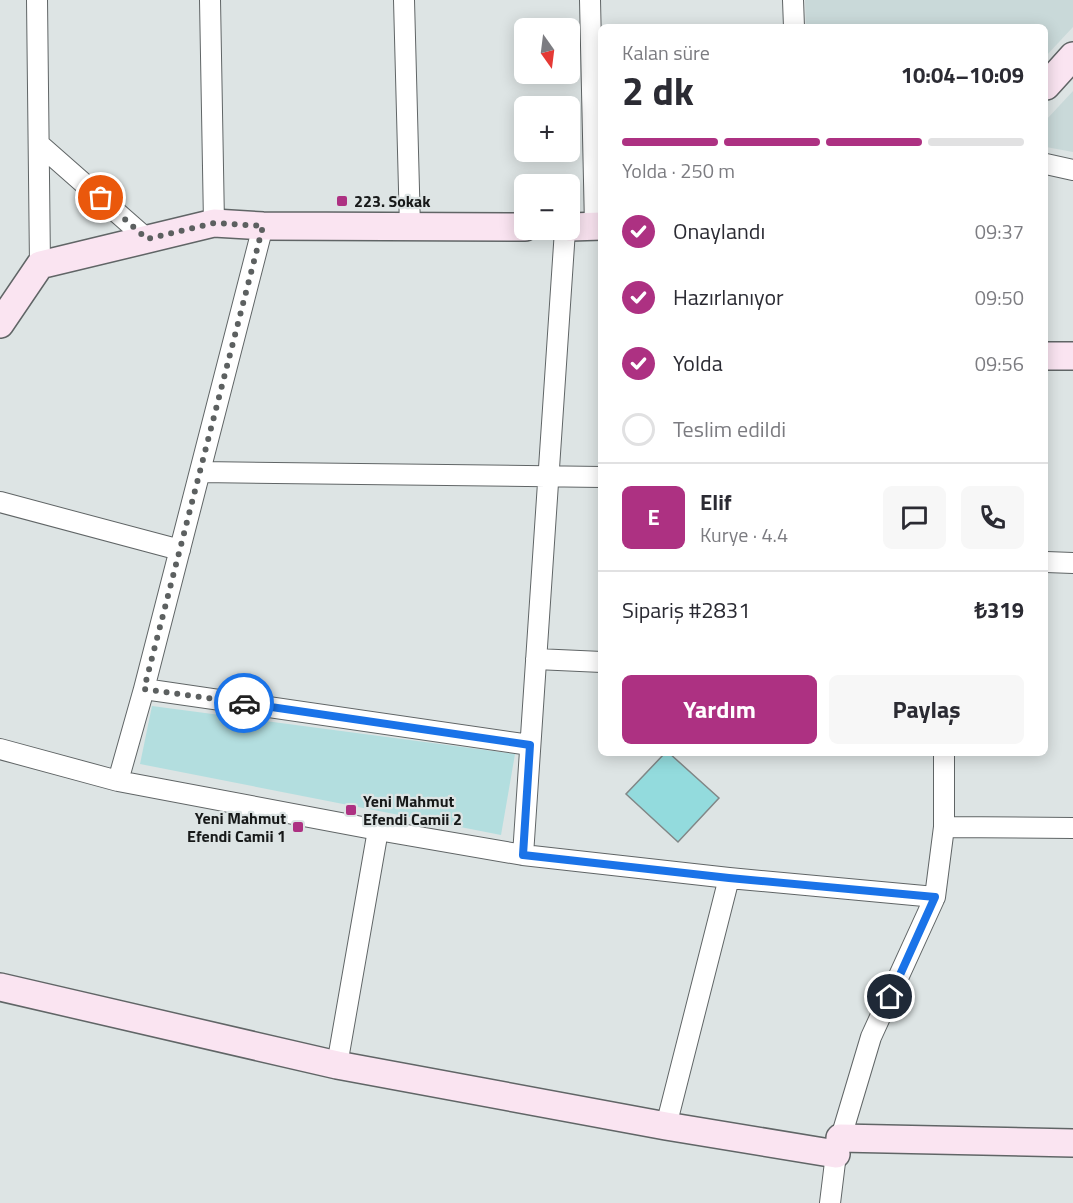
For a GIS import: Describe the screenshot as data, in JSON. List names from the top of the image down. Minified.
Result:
{"places":{"transit":["223. Sokak","Yeni Mahmut Efendi Camii 2","Yeni Mahmut Efendi Camii 1"]},"north":"bottom","page":{"map_buttons":["+","−"],"heading":["2 dk","Kalan süre","10:04–10:09"],"panel":["Elif","Kurye · 4.4","Sipariş #2831","₺319"],"bar":"Yolda · 250 m","list":[["Onaylandı","09:37"],["Hazırlanıyor","09:50"],["Yolda","09:56"],"Teslim edildi"],"round":"E","buttons":["Yardım","Paylaş"]}}
